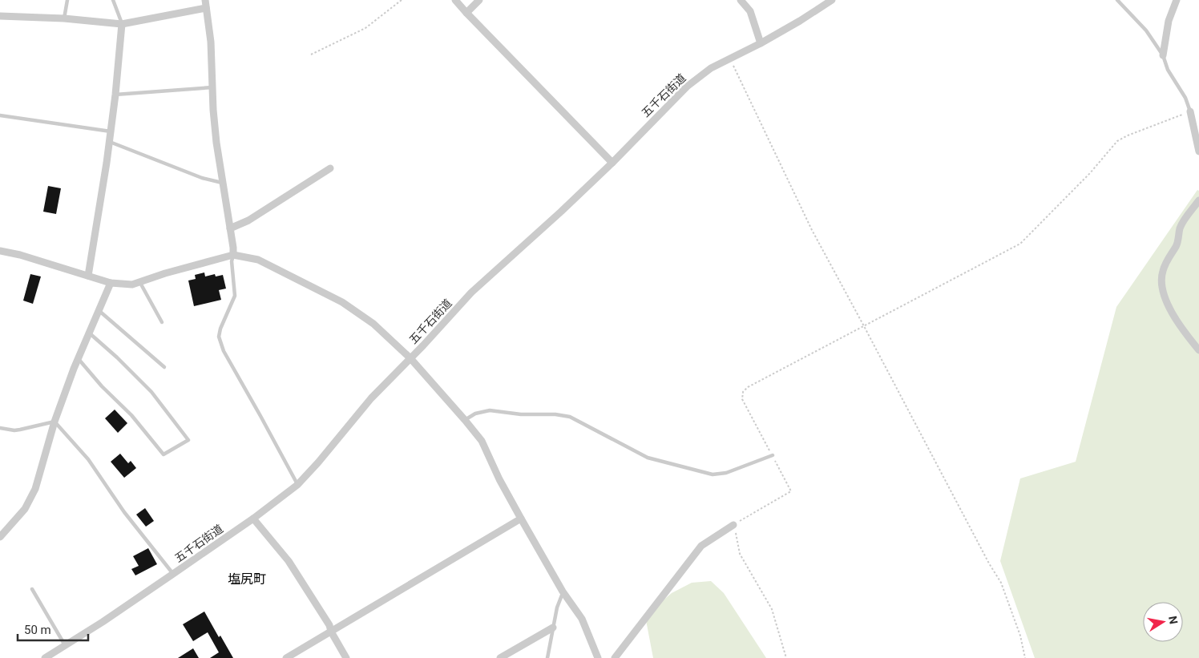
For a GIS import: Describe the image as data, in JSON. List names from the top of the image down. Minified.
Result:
{"streets":{"street":["五千石街道"]},"districts":["塩尻町"],"scale_bar":"50 m","north":"right"}
